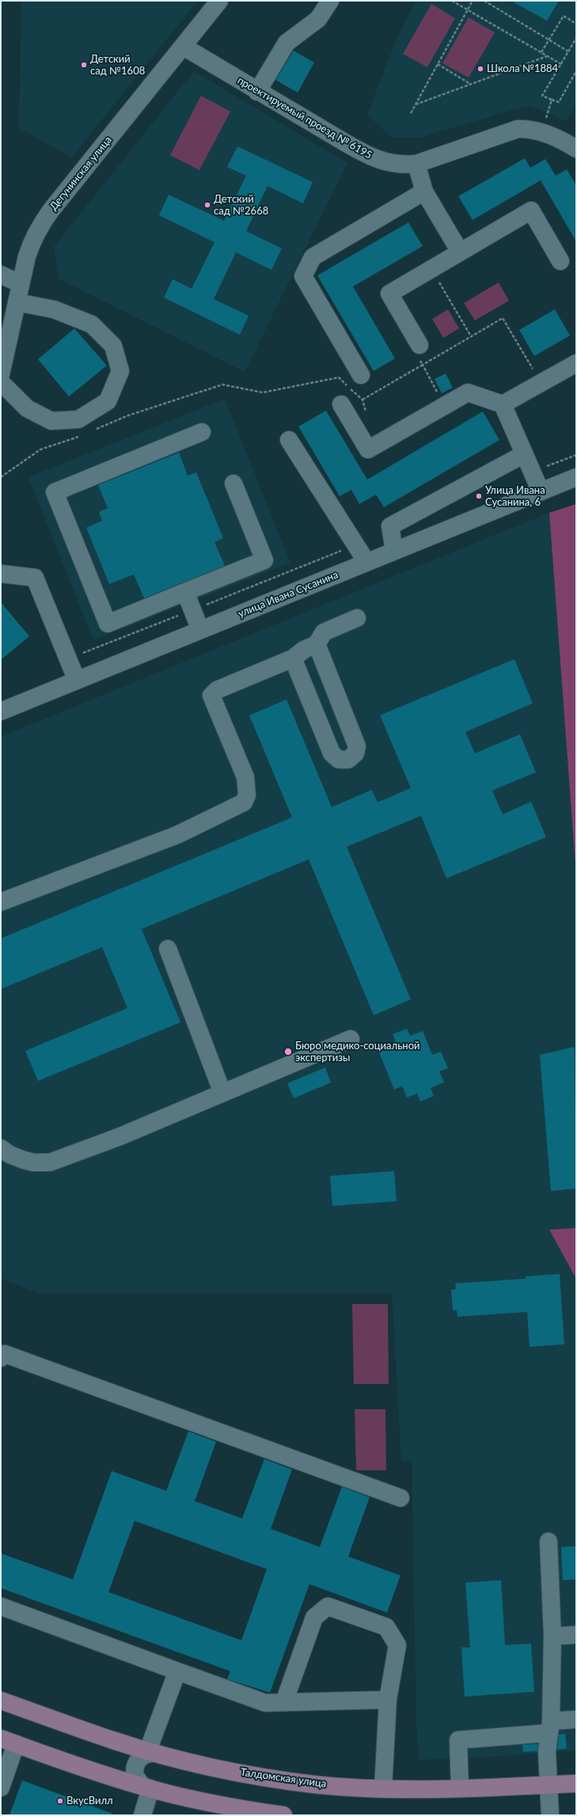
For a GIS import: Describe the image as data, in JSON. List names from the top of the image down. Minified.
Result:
{"streets":{"main road":["Талдомская улица"],"street":["проектируемый проезд № 6195","Дегунинская улица","улица Ивана Сусанина"]},"crossings":[["проектируемый проезд № 6195","Дегунинская улица"]],"places":["Детский сад №1608","Школа №1884","Детский сад №2668","Улица Ивана Сусанина, 6","Бюро медико-социальной экспертизы","ВкусВилл"]}
